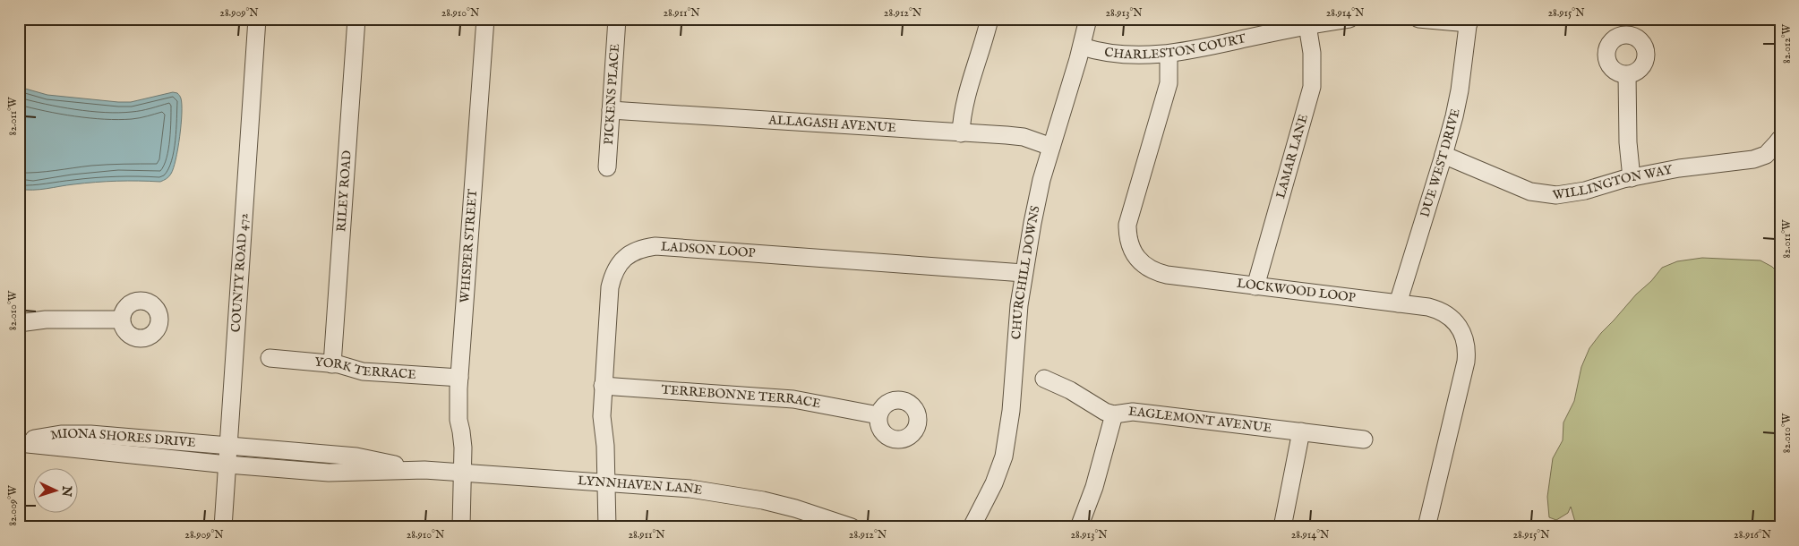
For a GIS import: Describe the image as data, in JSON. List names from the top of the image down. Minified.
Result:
{"streets":{"street":["CHARLESTON COURT","PICKENS PLACE","ALLAGASH AVENUE","LAMAR LANE","DUE WEST DRIVE","WILLINGTON WAY","RILEY ROAD","WHISPER STREET","LADSON LOOP","COUNTY ROAD 472","CHURCHILL DOWNS","LOCKWOOD LOOP","YORK TERRACE","TERREBONNE TERRACE","EAGLEMONT AVENUE","MIONA SHORES DRIVE","LYNNHAVEN LANE"]},"crossings":[["CHARLESTON COURT","LAMAR LANE"],["CHARLESTON COURT","CHURCHILL DOWNS"],["CHARLESTON COURT","LOCKWOOD LOOP"],["PICKENS PLACE","ALLAGASH AVENUE"],["ALLAGASH AVENUE","CHURCHILL DOWNS"],["LAMAR LANE","LOCKWOOD LOOP"],["DUE WEST DRIVE","WILLINGTON WAY"],["DUE WEST DRIVE","LOCKWOOD LOOP"],["RILEY ROAD","YORK TERRACE"],["WHISPER STREET","YORK TERRACE"],["WHISPER STREET","LYNNHAVEN LANE"],["LADSON LOOP","CHURCHILL DOWNS"],["LADSON LOOP","TERREBONNE TERRACE"],["LADSON LOOP","LYNNHAVEN LANE"],["COUNTY ROAD 472","MIONA SHORES DRIVE"],["COUNTY ROAD 472","LYNNHAVEN LANE"],["MIONA SHORES DRIVE","LYNNHAVEN LANE"]],"north":"right","coordinates":["28.909°N","28.910°N","28.911°N","28.912°N","28.913°N","28.914°N","28.915°N","82.012°W","82.011°W","82.010°W","82.009°W","28.916°N"]}
